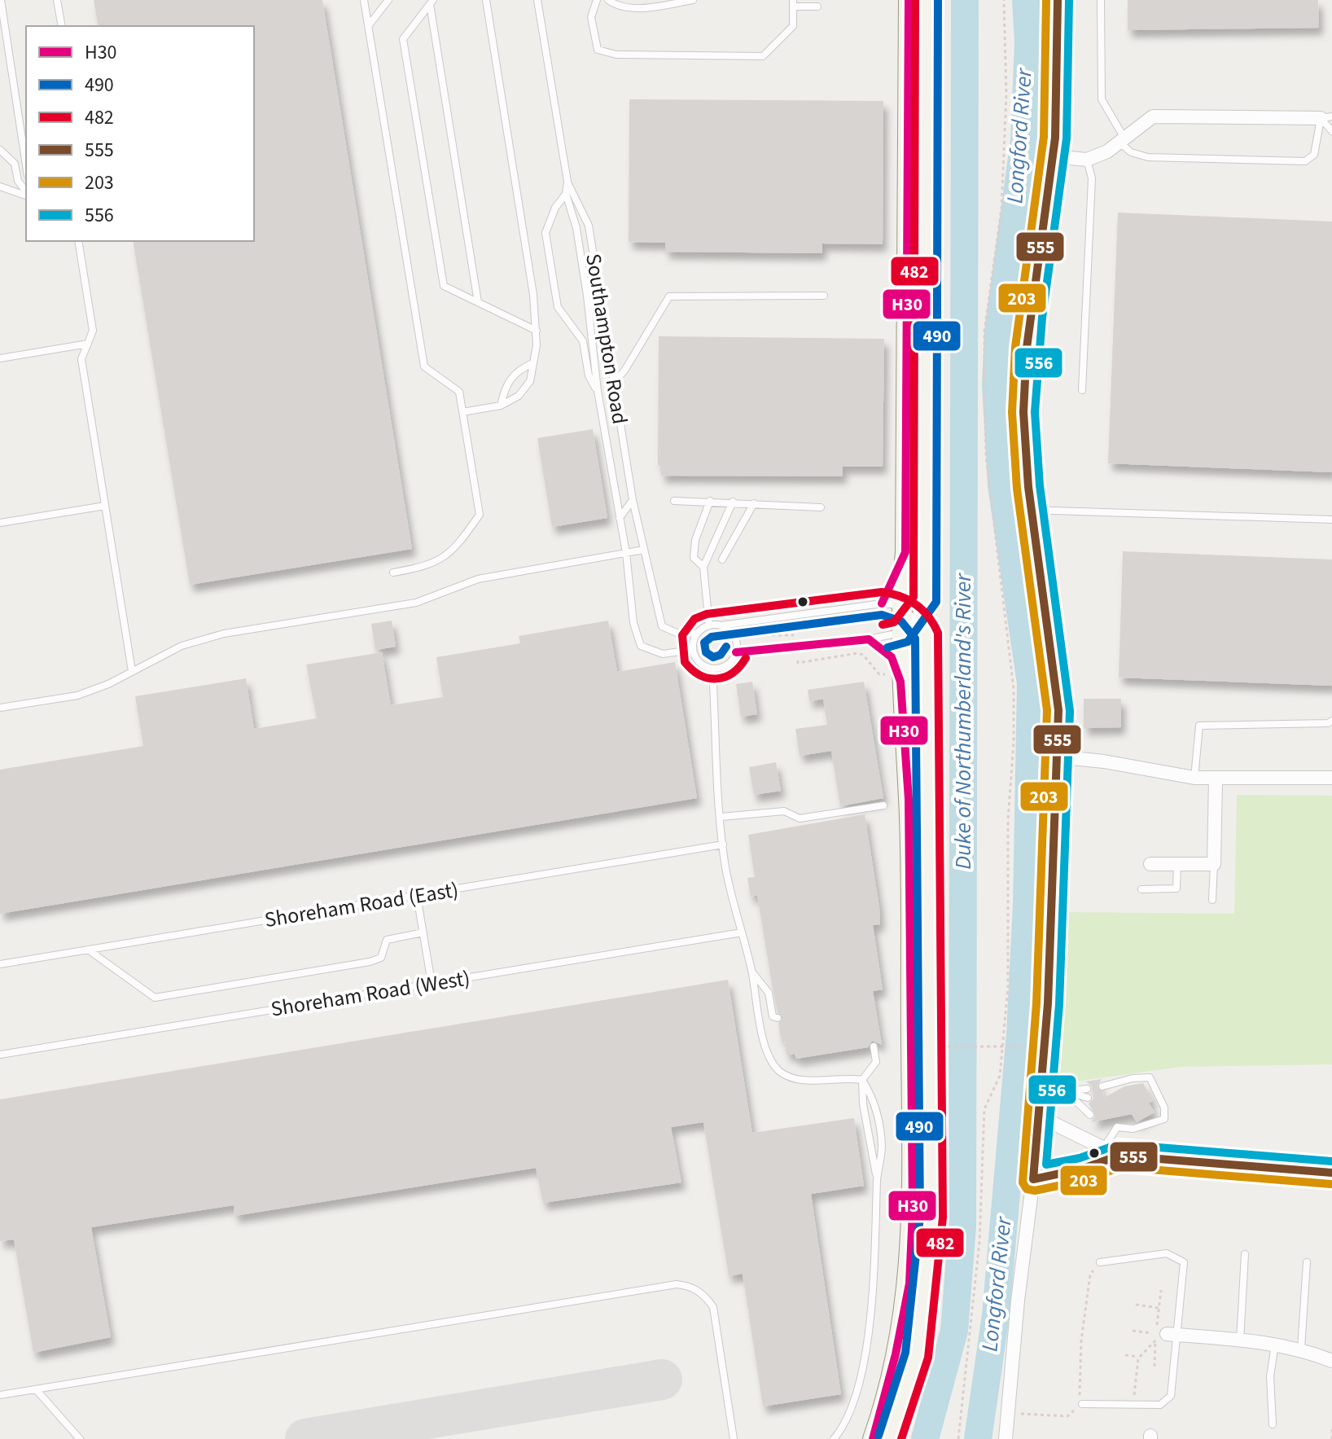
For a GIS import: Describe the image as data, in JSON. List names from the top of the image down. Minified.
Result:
{"streets":{"lane":["Southampton Road","Shoreham Road (East)","Shoreham Road (West)"]},"water":["Longford River","Duke of Northumberland's River"],"lines":["transit line H30","transit line 490","transit line 482","transit line 555","transit line 203","transit line 556"],"legend":["H30","490","482","555","203","556"]}
